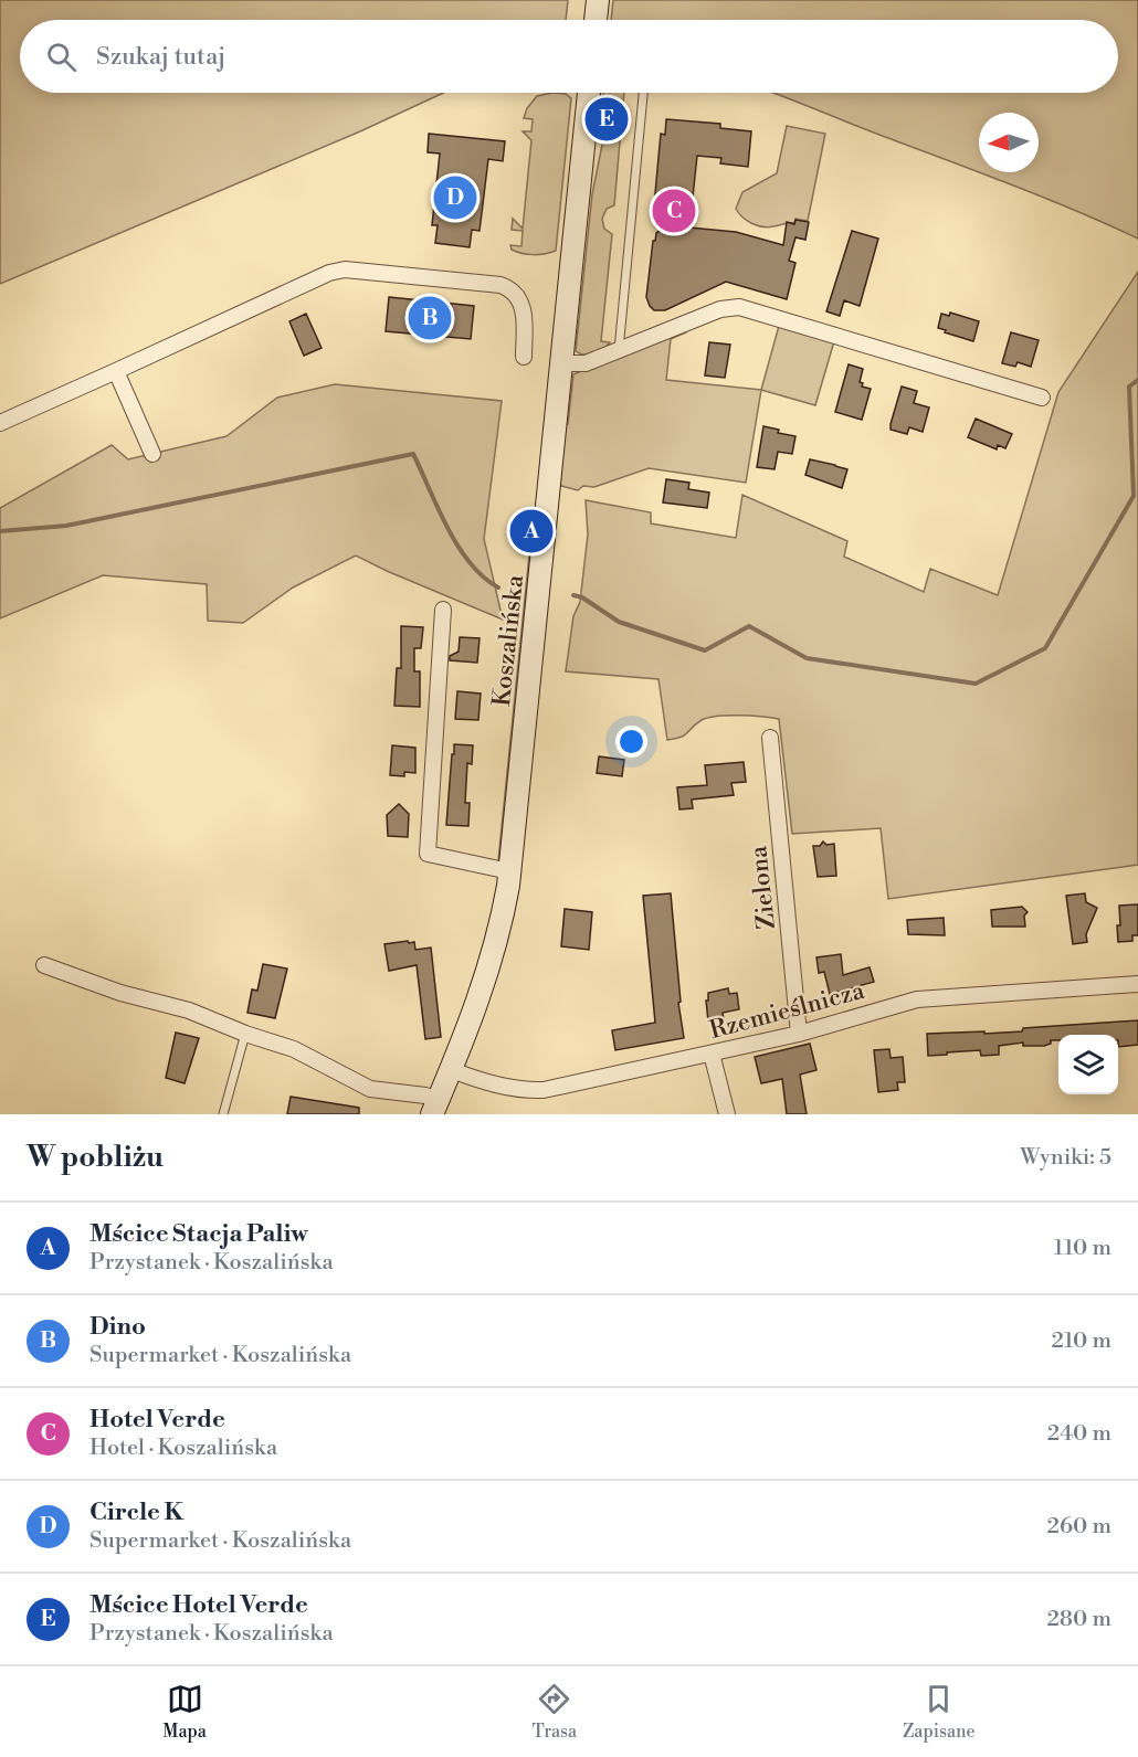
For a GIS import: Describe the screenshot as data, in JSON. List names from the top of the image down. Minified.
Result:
{"streets":{"main road":["Koszalińska"],"street":["Zielona","Rzemieślnicza"]},"crossings":[["Koszalińska","Rzemieślnicza"],["Zielona","Rzemieślnicza"]],"north":"left","page":{"search":"Szukaj tutaj","pins":["E","D","C","B","A"],"heading":["W pobliżu","Wyniki: 5"],"list":[{"mark":"A","name":"Mścice Stacja Paliw","note":"Przystanek · Koszalińska","value":"110 m"},{"mark":"B","name":"Dino","note":"Supermarket · Koszalińska","value":"210 m"},{"mark":"C","name":"Hotel Verde","note":"Hotel · Koszalińska","value":"240 m"},{"mark":"D","name":"Circle K","note":"Supermarket · Koszalińska","value":"260 m"},{"mark":"E","name":"Mścice Hotel Verde","note":"Przystanek · Koszalińska","value":"280 m"}],"nav":["Mapa","Trasa","Zapisane"]}}
